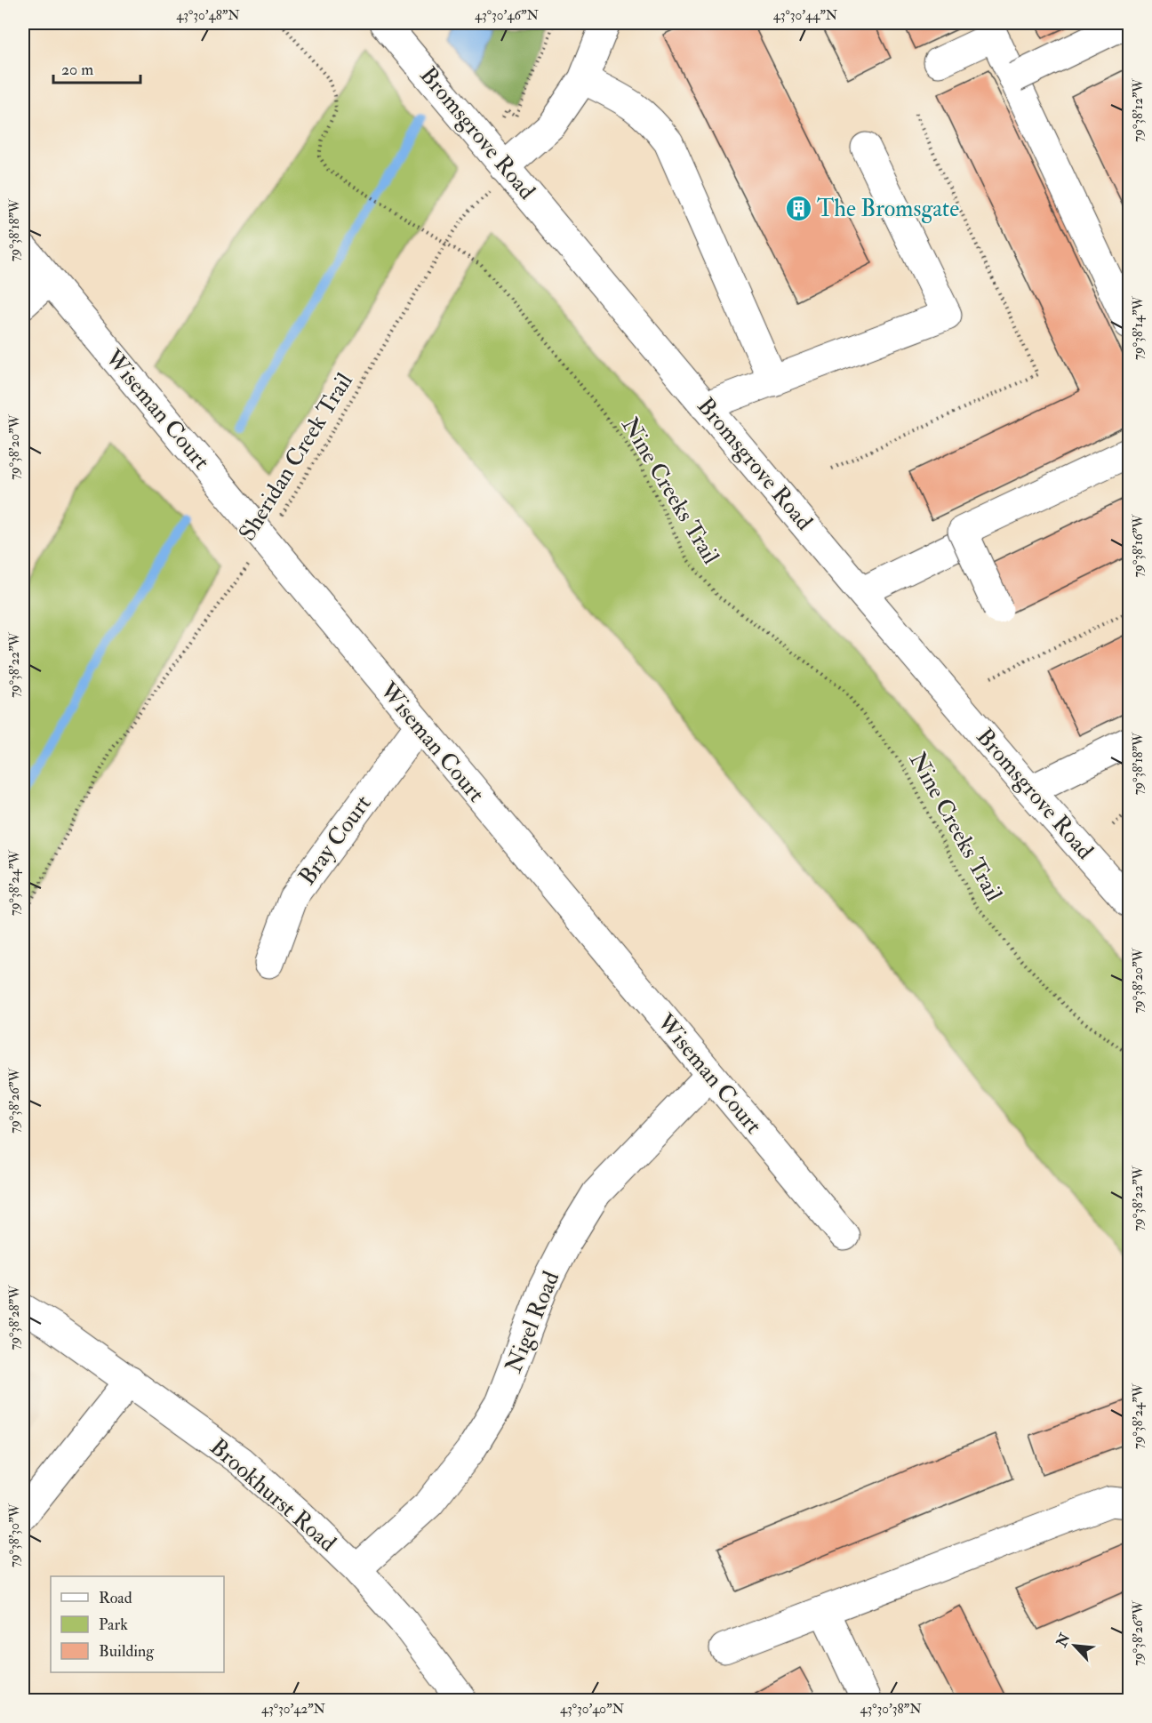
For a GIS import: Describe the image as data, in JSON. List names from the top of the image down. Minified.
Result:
{"streets":{"street":["Bromsgrove Road","Wiseman Court","Bray Court","Nigel Road","Brookhurst Road"],"path":["Sheridan Creek Trail","Nine Creeks Trail"]},"crossings":[["Bromsgrove Road","Sheridan Creek Trail"],["Wiseman Court","Sheridan Creek Trail"],["Wiseman Court","Bray Court"],["Wiseman Court","Nigel Road"],["Sheridan Creek Trail","Nine Creeks Trail"],["Nigel Road","Brookhurst Road"]],"places":{"building":["The Bromsgate"]},"legend":["Road","Park","Building"],"scale_bar":"20 m","north":"top left","coordinates":["43°30'48\"N","43°30'46\"N","43°30'44\"N","79°38'12\"W","79°38'18\"W","79°38'14\"W","79°38'20\"W","79°38'16\"W","79°38'22\"W","79°38'24\"W","79°38'26\"W","79°38'28\"W","79°38'30\"W","43°30'42\"N","43°30'40\"N","43°30'38\"N"]}
